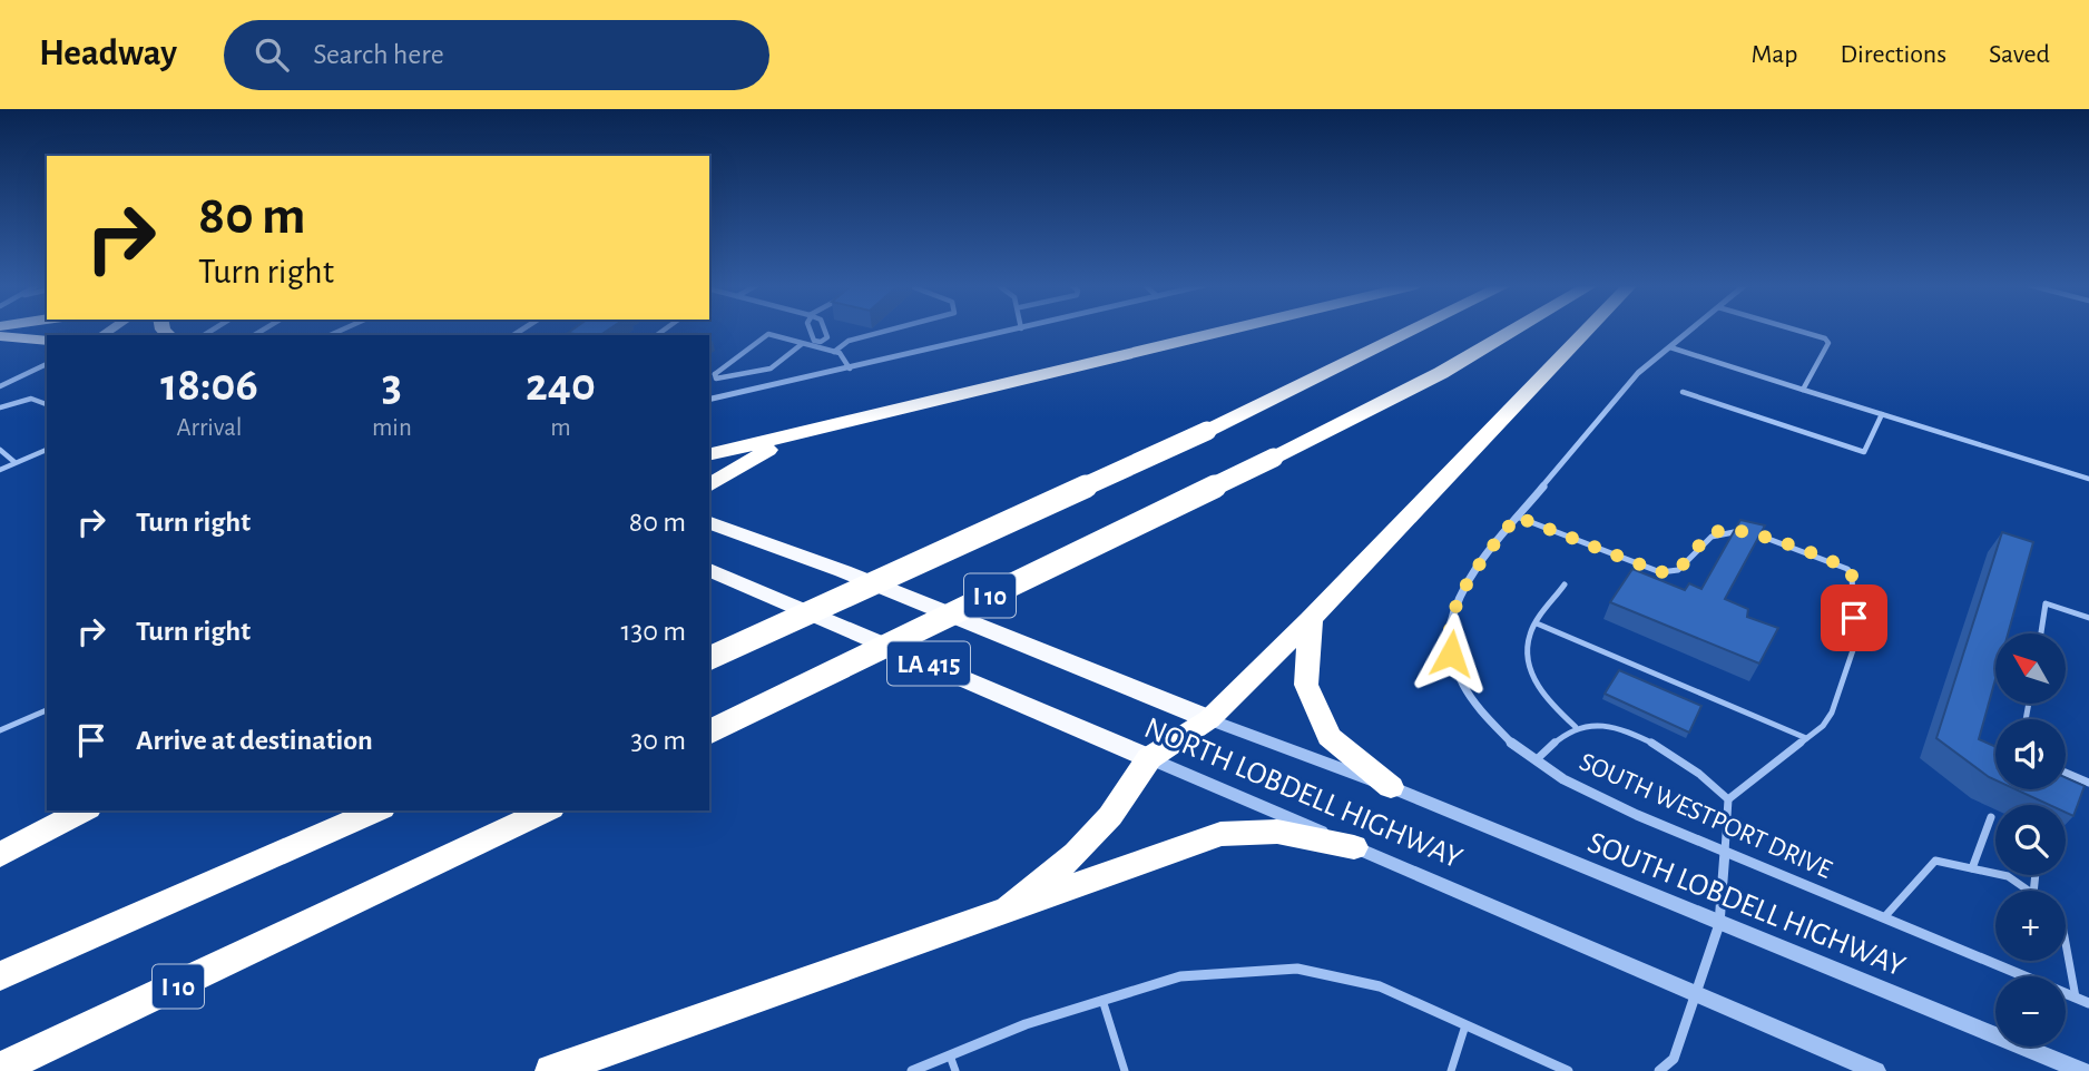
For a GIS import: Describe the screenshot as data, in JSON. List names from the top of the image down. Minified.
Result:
{"streets":{"highway":["I 10","LA 415","NORTH LOBDELL HIGHWAY"],"street":["SOUTH WESTPORT DRIVE","SOUTH LOBDELL HIGHWAY"]},"crossings":[["LA 415","NORTH LOBDELL HIGHWAY"],["LA 415","SOUTH LOBDELL HIGHWAY"]],"north":"top left","page":{"header":"Headway","search":"Search here","nav":["Map","Directions","Saved"],"turn":["80 m","Turn right"],"eta":["18:06","Arrival","3","min","240","m"],"list":[{"name":"Turn right","value":"80 m"},{"name":"Turn right","value":"130 m"},{"name":"Arrive at destination","value":"30 m"}],"map_buttons":["+","−"]}}
